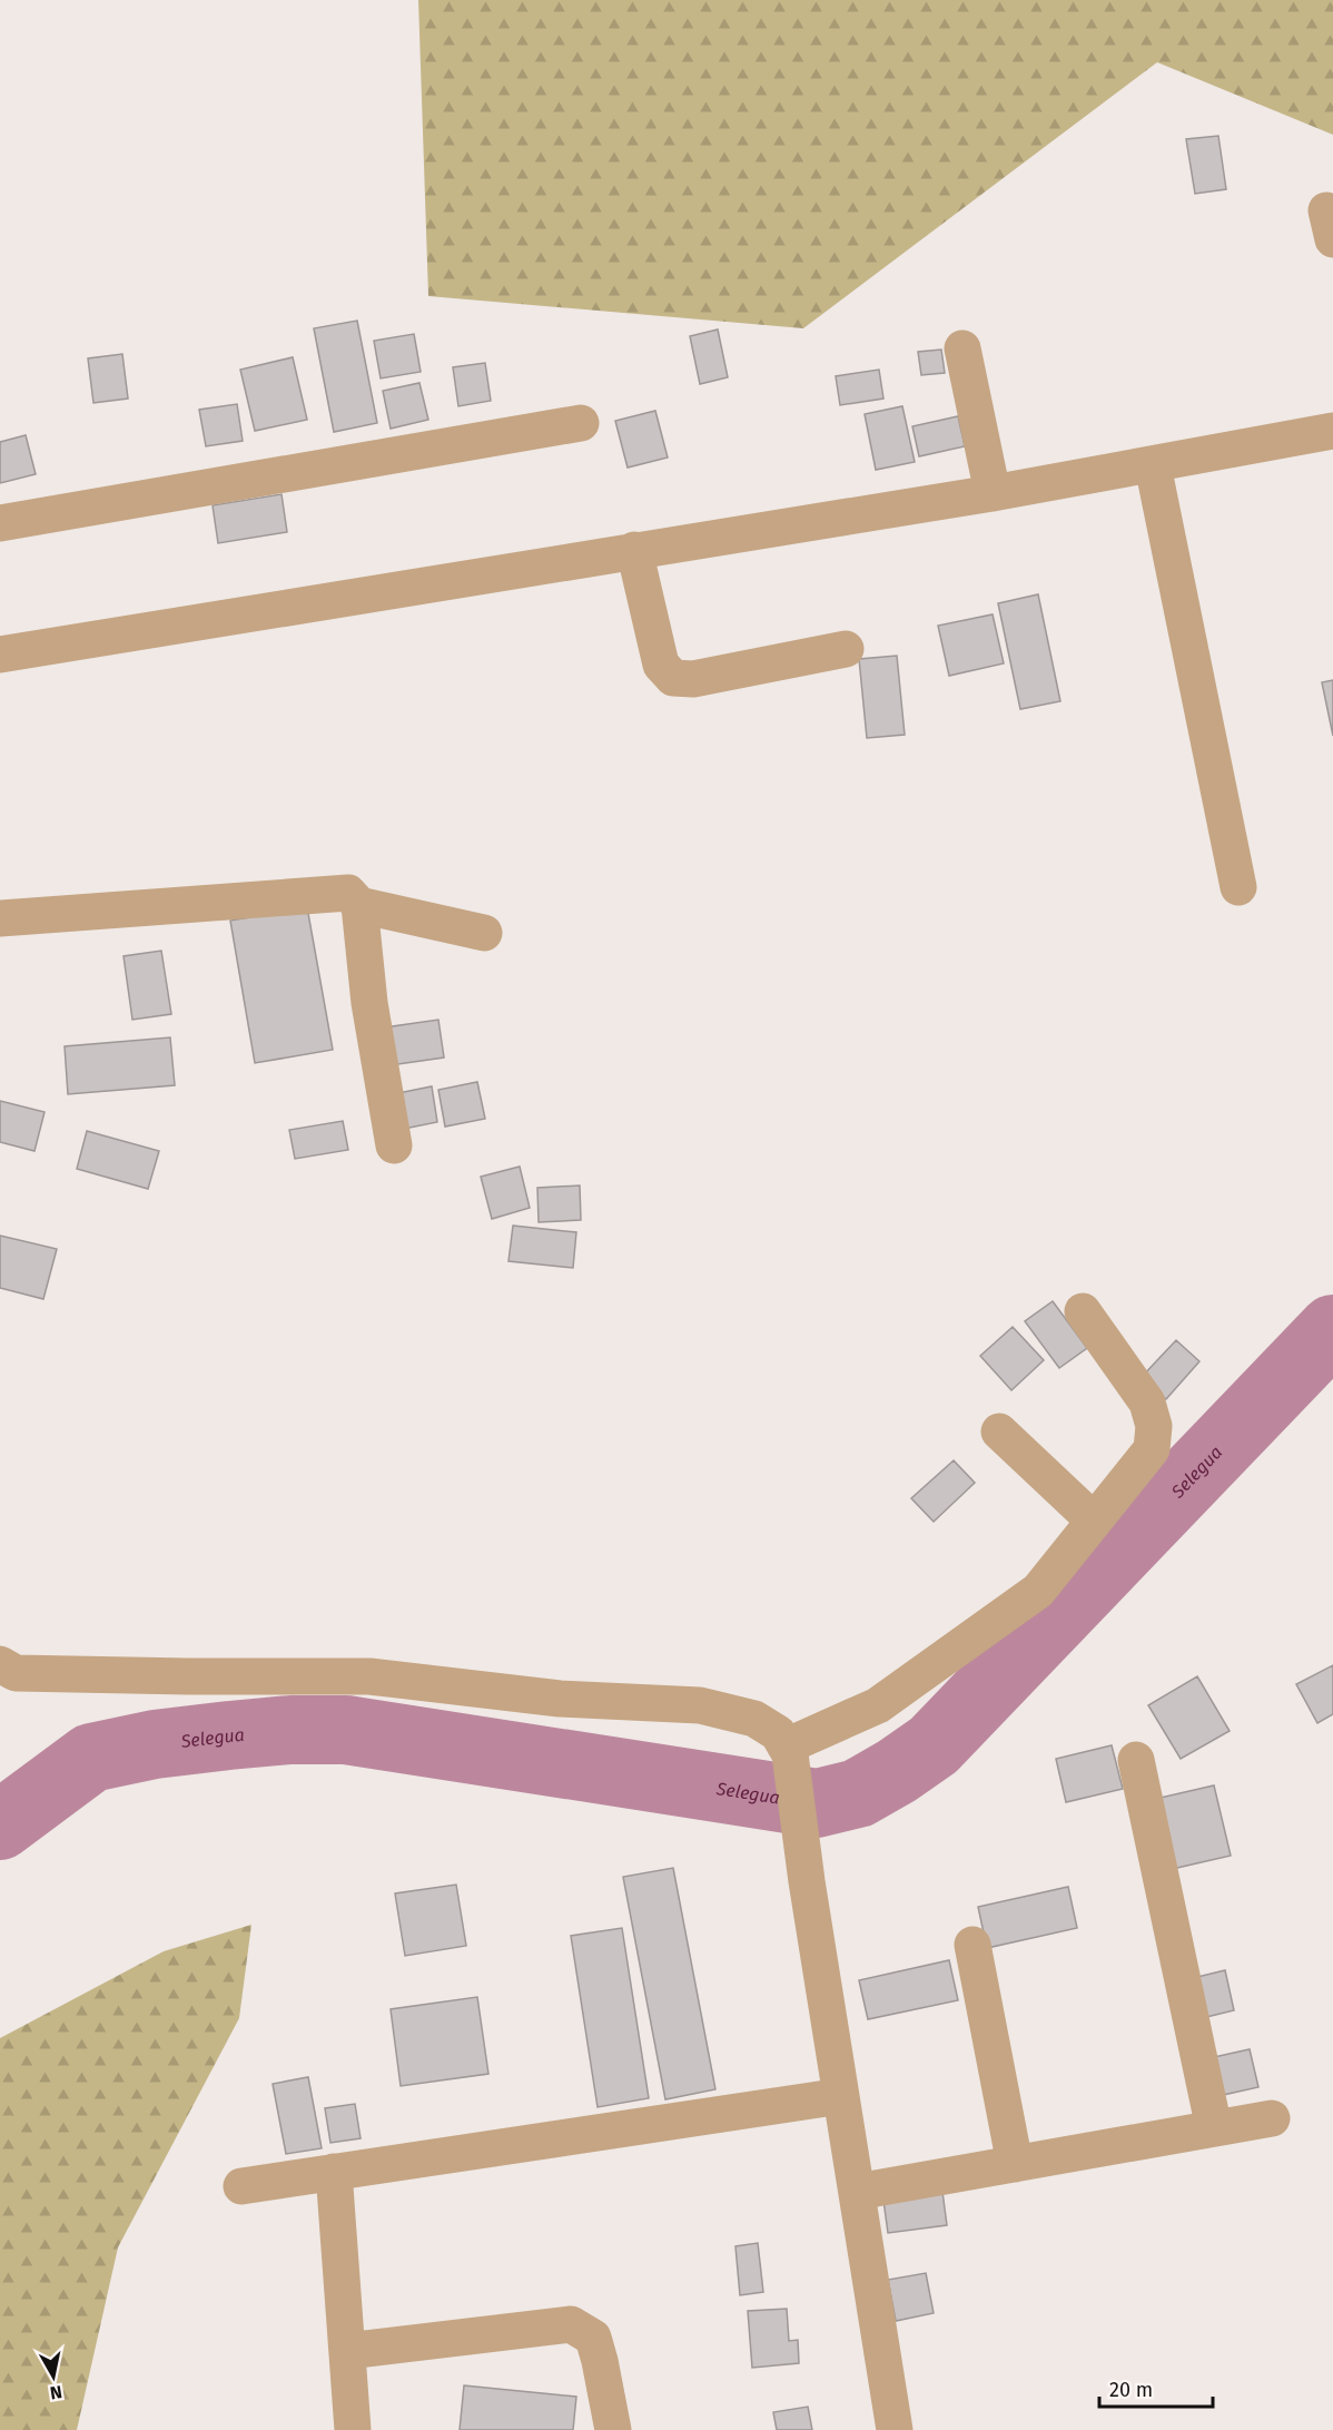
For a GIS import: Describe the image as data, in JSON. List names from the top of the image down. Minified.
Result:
{"water":["Selegua"],"scale_bar":"20 m","north":"bottom"}
